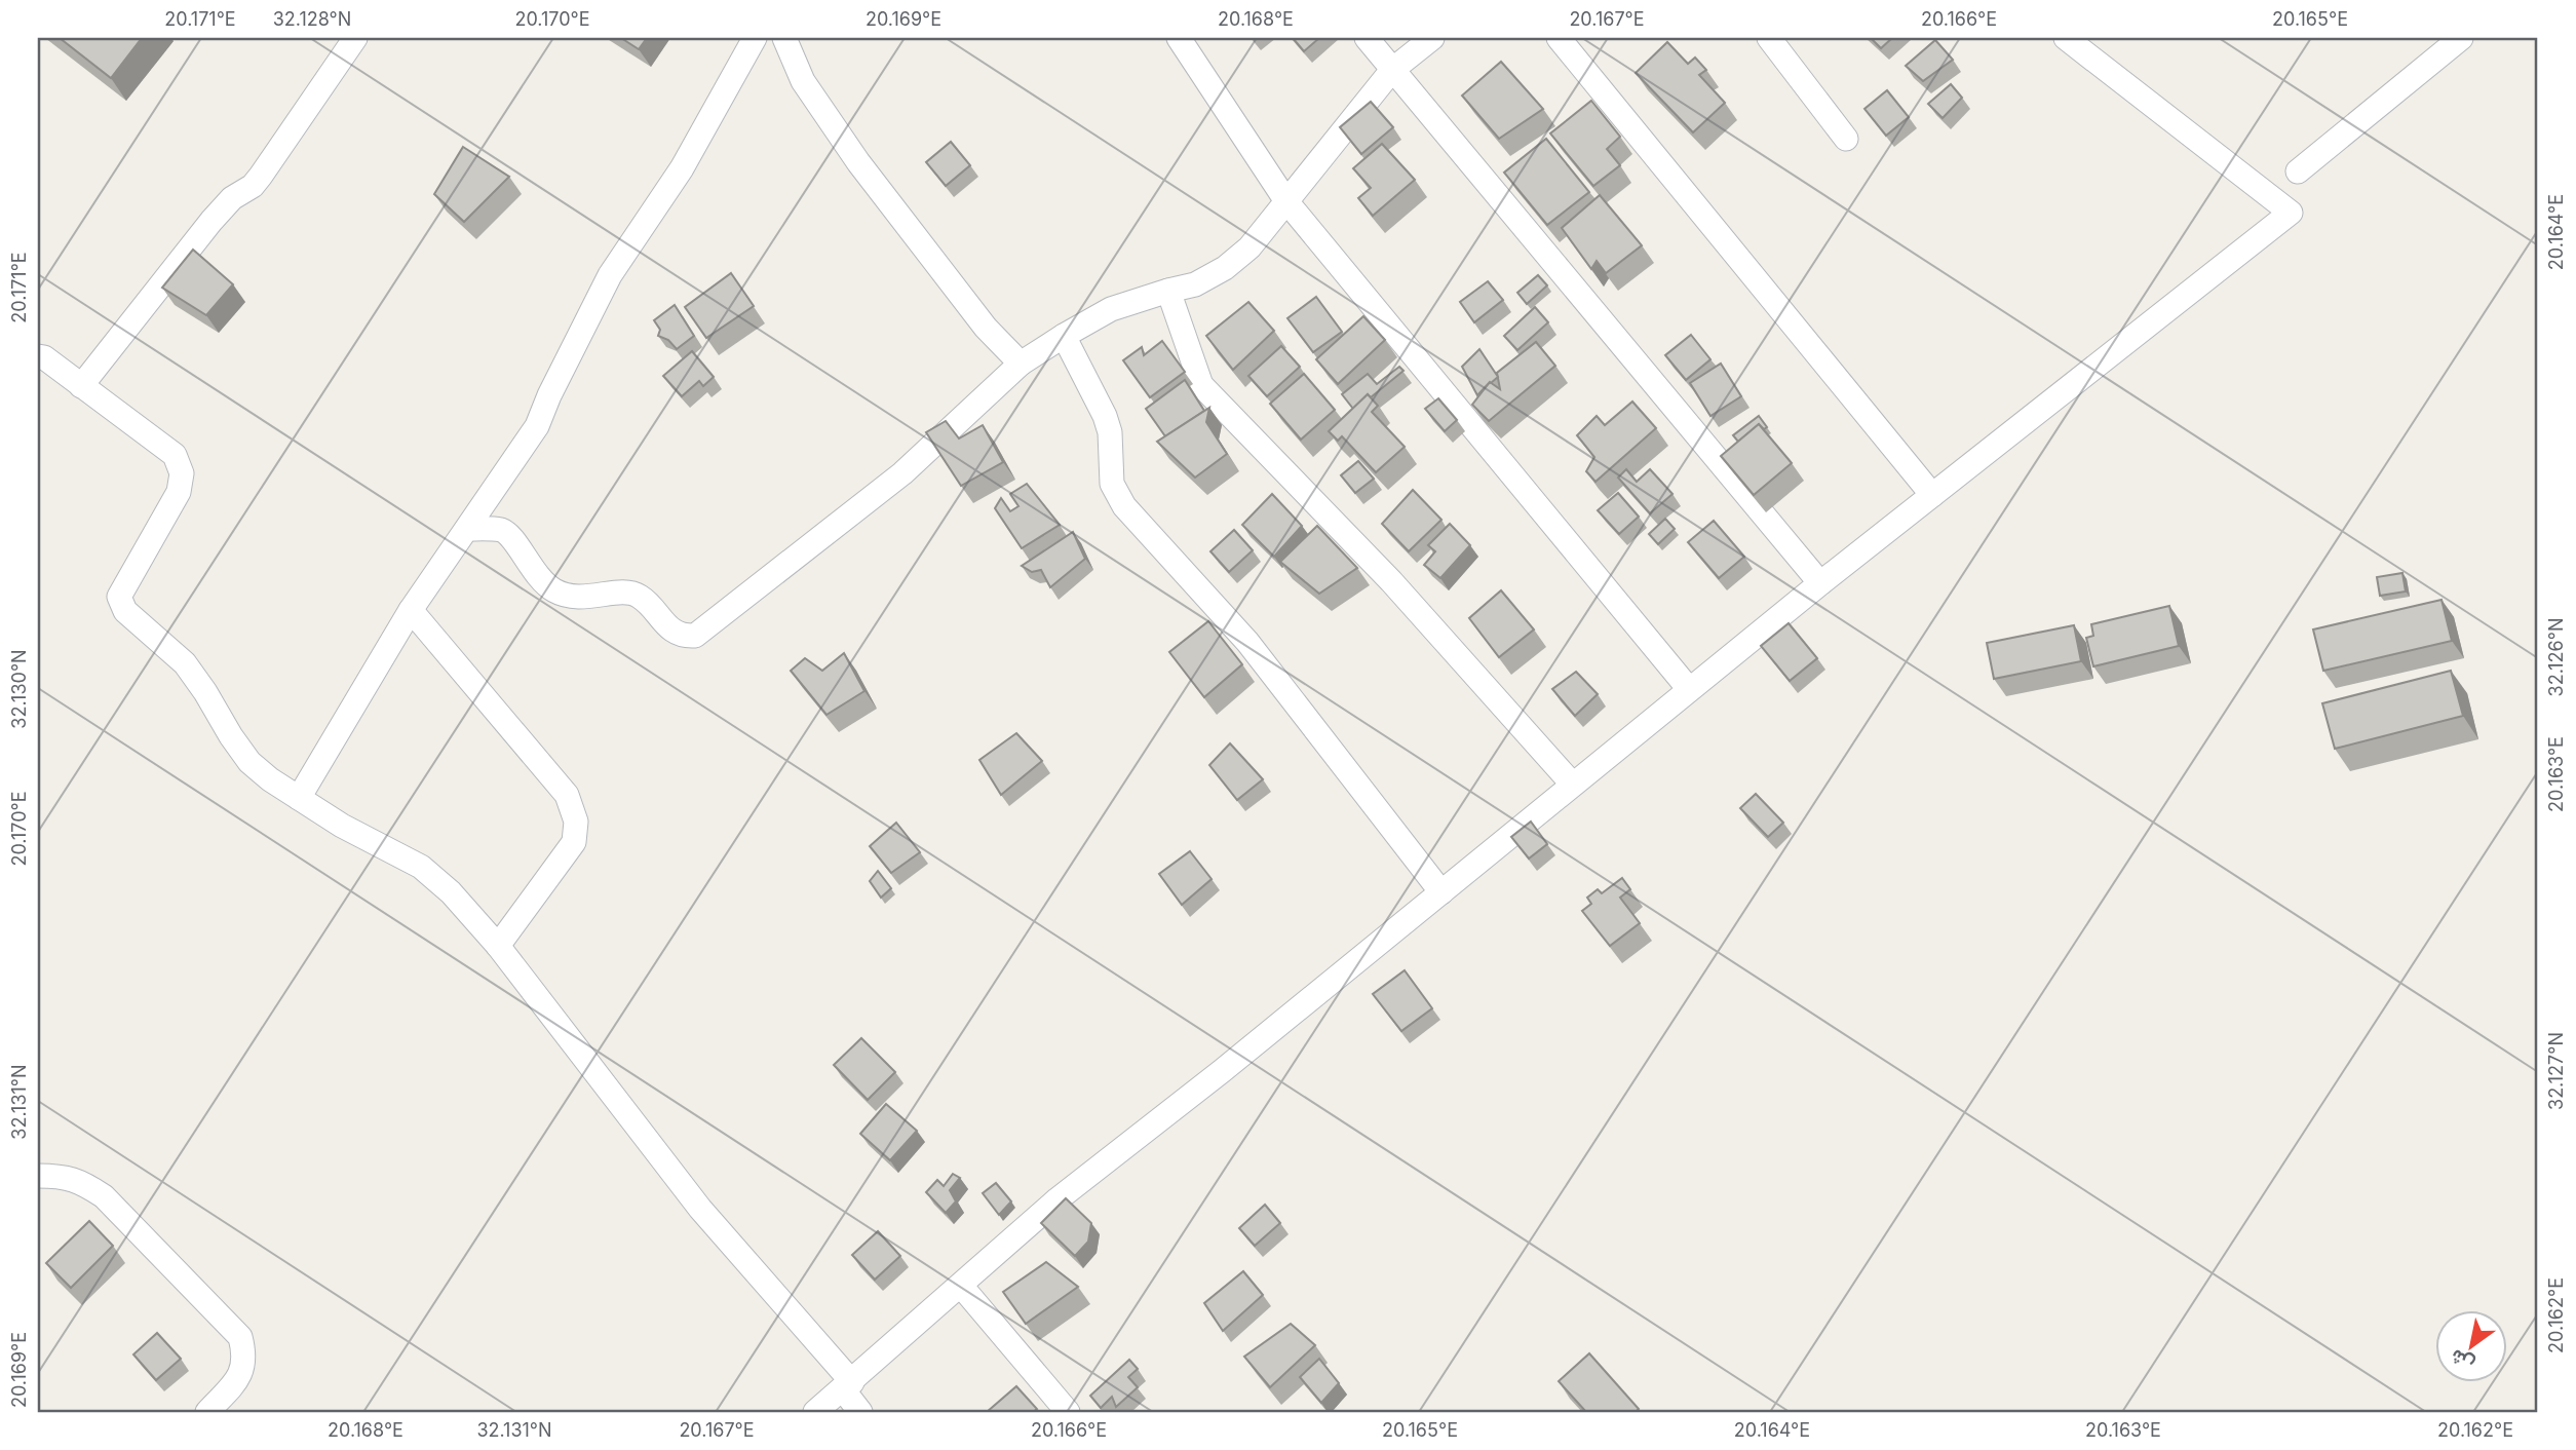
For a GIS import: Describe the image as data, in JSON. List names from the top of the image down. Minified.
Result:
{"north":"bottom left","coordinates":["20.171°E","32.128°N","20.170°E","20.169°E","20.168°E","20.167°E","20.166°E","20.165°E","20.164°E","32.126°N","32.130°N","20.163°E","32.127°N","32.131°N","20.162°E"]}
